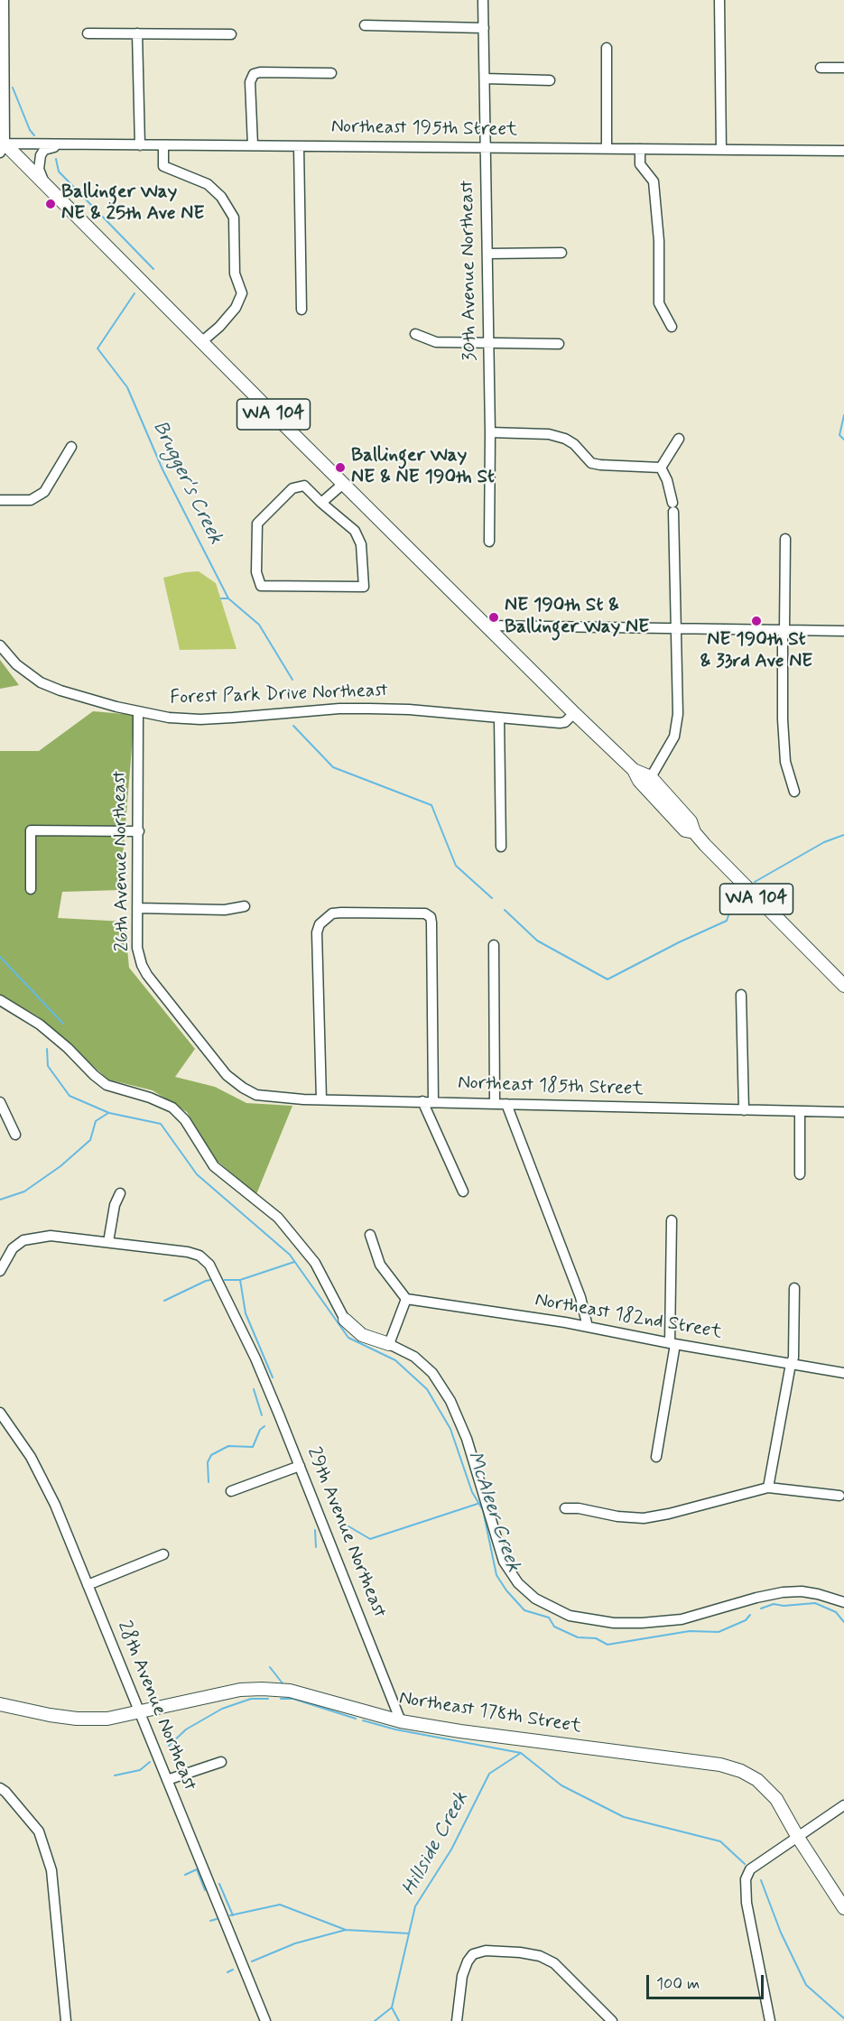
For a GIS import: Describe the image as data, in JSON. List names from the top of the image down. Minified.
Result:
{"streets":{"main road":["WA 104","Northeast 178th Street"],"street":["Northeast 195th Street","30th Avenue Northeast","Forest Park Drive Northeast","26th Avenue Northeast","Northeast 185th Street","Northeast 182nd Street","29th Avenue Northeast","28th Avenue Northeast"]},"crossings":[["Northeast 195th Street","30th Avenue Northeast"],["Northeast 195th Street","WA 104"],["WA 104","Forest Park Drive Northeast"],["Forest Park Drive Northeast","26th Avenue Northeast"],["26th Avenue Northeast","Northeast 185th Street"],["29th Avenue Northeast","Northeast 178th Street"],["28th Avenue Northeast","Northeast 178th Street"]],"water":["Brugger's Creek","McAleer Creek","Hillside Creek"],"places":["Ballinger Way NE & 25th Ave NE","Ballinger Way NE & NE 190th St","NE 190th St & Ballinger Way NE","NE 190th St & 33rd Ave NE"],"scale_bar":"100 m"}
